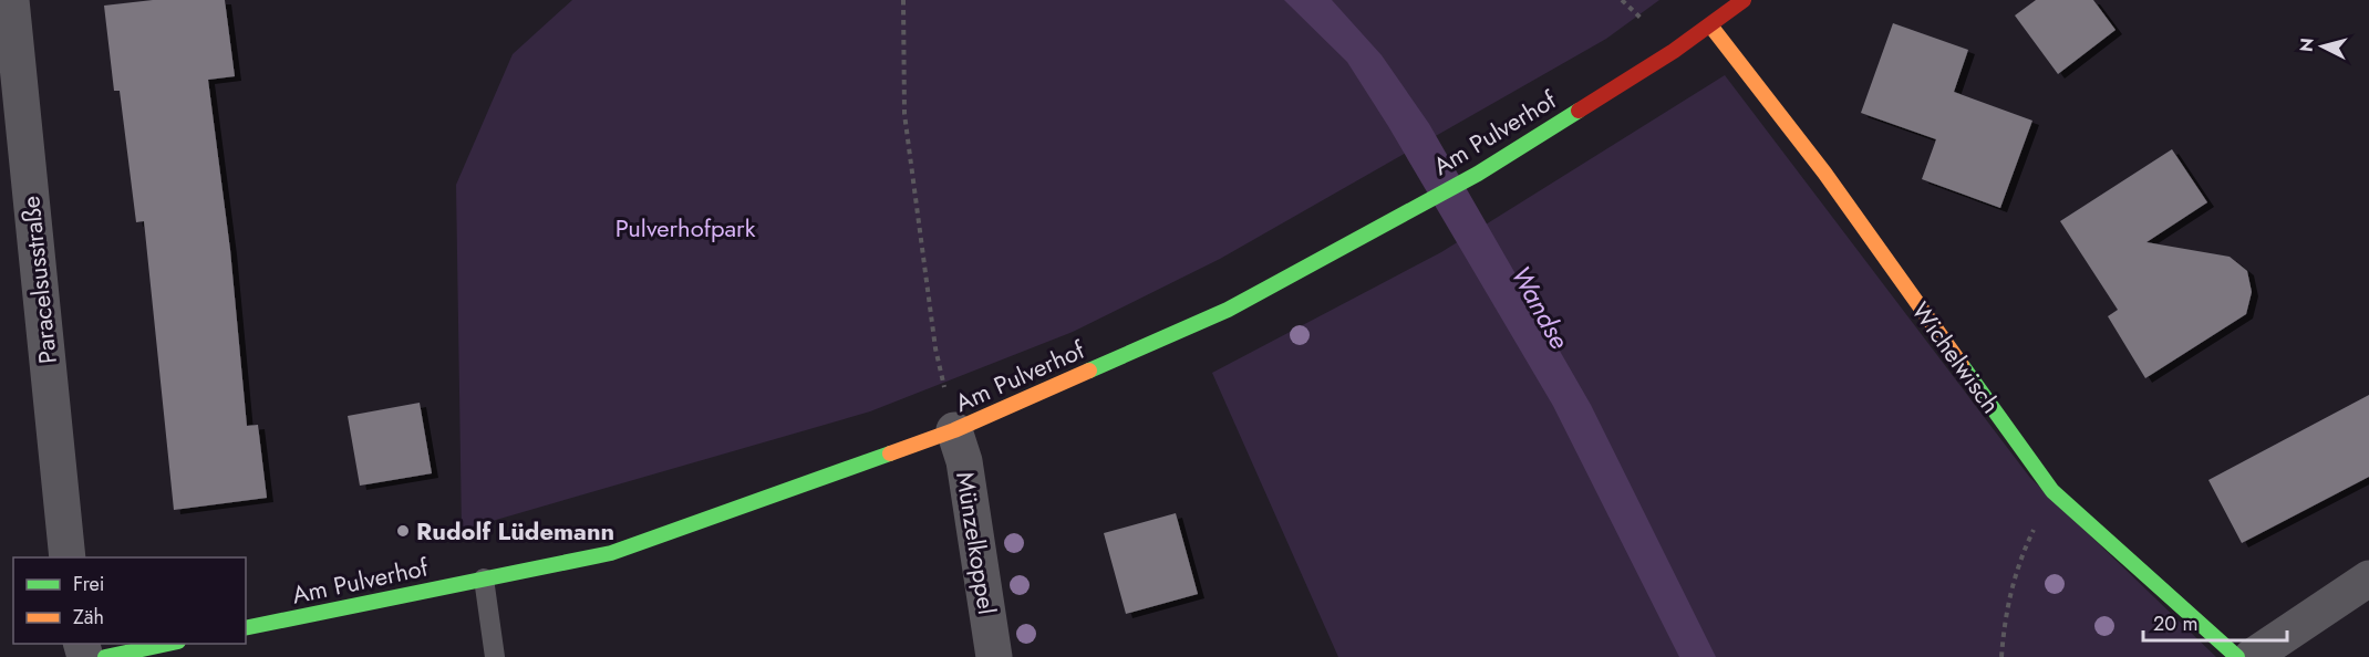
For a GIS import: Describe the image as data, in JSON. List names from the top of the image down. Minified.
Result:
{"streets":{"street":["Am Pulverhof","Paracelsusstraße","Wichelwisch","Münzelkoppel"]},"crossings":[["Am Pulverhof","Wichelwisch"],["Am Pulverhof","Münzelkoppel"]],"water":["Wandse"],"parks":["Pulverhofpark"],"places":["Rudolf Lüdemann"],"legend":["Frei","Zäh"],"scale_bar":"20 m","north":"left"}
